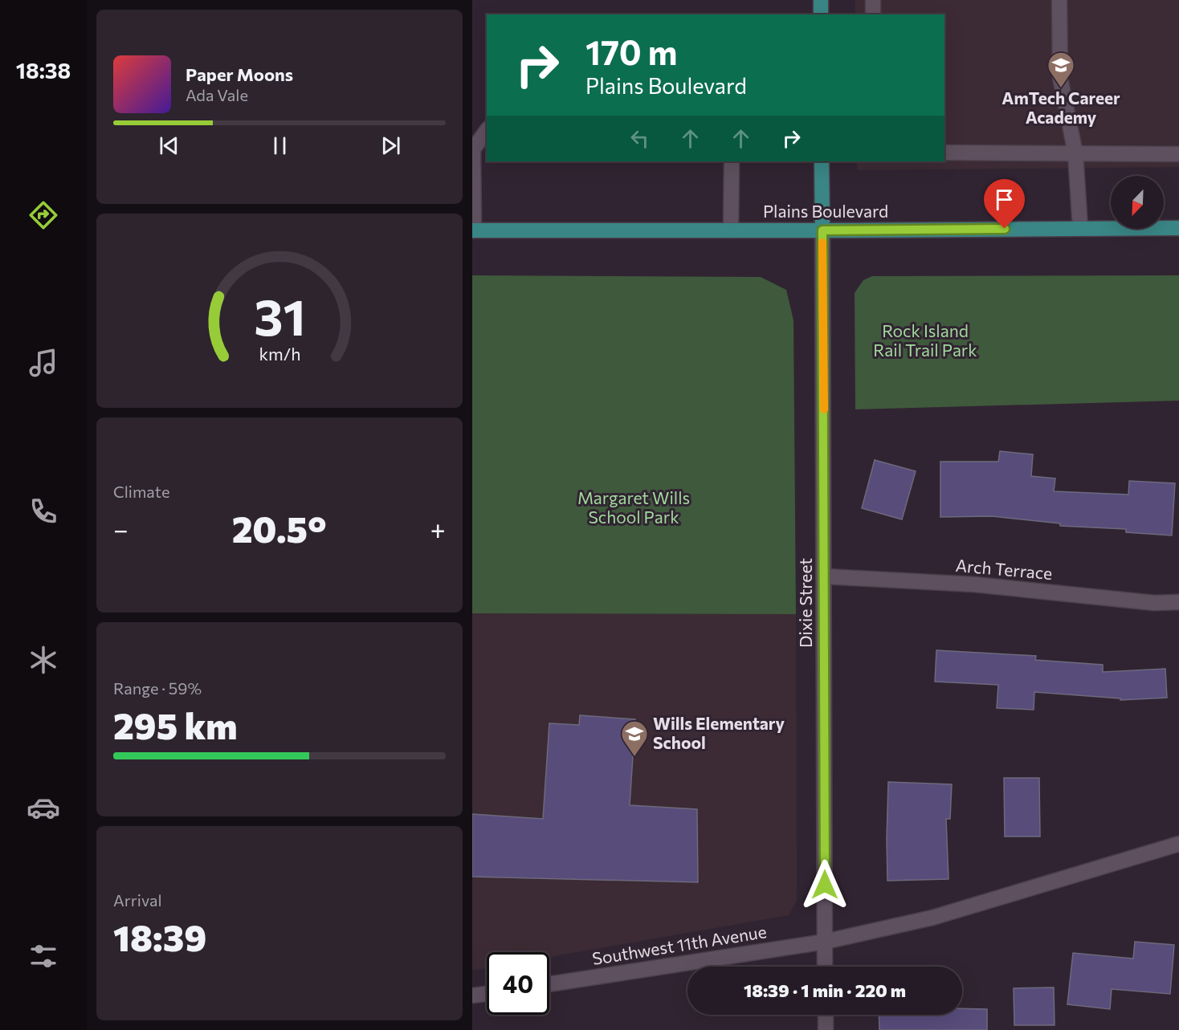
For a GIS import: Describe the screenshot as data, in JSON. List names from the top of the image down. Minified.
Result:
{"streets":{"main road":["Plains Boulevard"],"street":["Arch Terrace","Dixie Street","Southwest 11th Avenue"]},"crossings":[["Plains Boulevard","Dixie Street"],["Arch Terrace","Dixie Street"],["Dixie Street","Southwest 11th Avenue"]],"parks":["Rock Island Rail Trail Park","Margaret Wills School Park"],"places":{"school or university":["AmTech Career Academy","Wills Elementary School"]},"north":"bottom left","page":{"tabs":"18:38","turn":["170 m","Plains Boulevard"],"song":["Paper Moons","Ada Vale"],"tile":["Climate",["Range · 59%","295 km"],["Arrival","18:39"]],"heat":["−","20.5°","+"],"limit":"40","trip":"18:39 · 1 min · 220 m","gauge":["31","km/h"]}}
